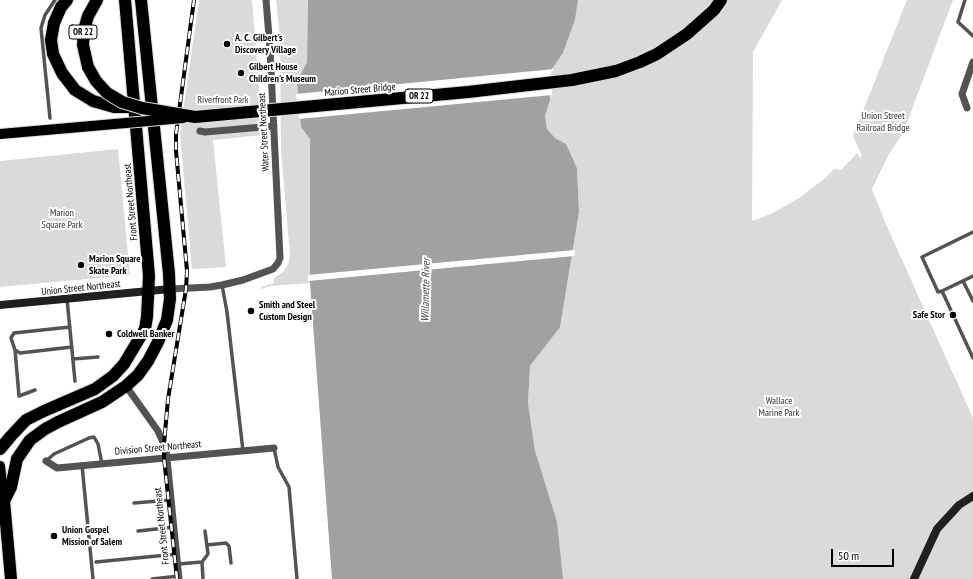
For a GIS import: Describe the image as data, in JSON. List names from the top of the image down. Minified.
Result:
{"streets":{"highway":["OR 22","Marion Street Bridge","Front Street Northeast"],"street":["Water Street Northeast","Union Street Northeast","Division Street Northeast"]},"crossings":[["OR 22","Marion Street Bridge"],["Water Street Northeast","Union Street Northeast"],["Front Street Northeast","Union Street Northeast"],["Front Street Northeast","Division Street Northeast"]],"water":["Willamette River"],"parks":["Riverfront Park","Union Street Railroad Bridge","Marion Square Park","Wallace Marine Park"],"places":["A. C. Gilbert's Discovery Village","Gilbert House Children's Museum","Marion Square Skate Park","Smith and Steel Custom Design","Safe Stor","Coldwell Banker","Union Gospel Mission of Salem"],"scale_bar":"50 m"}
